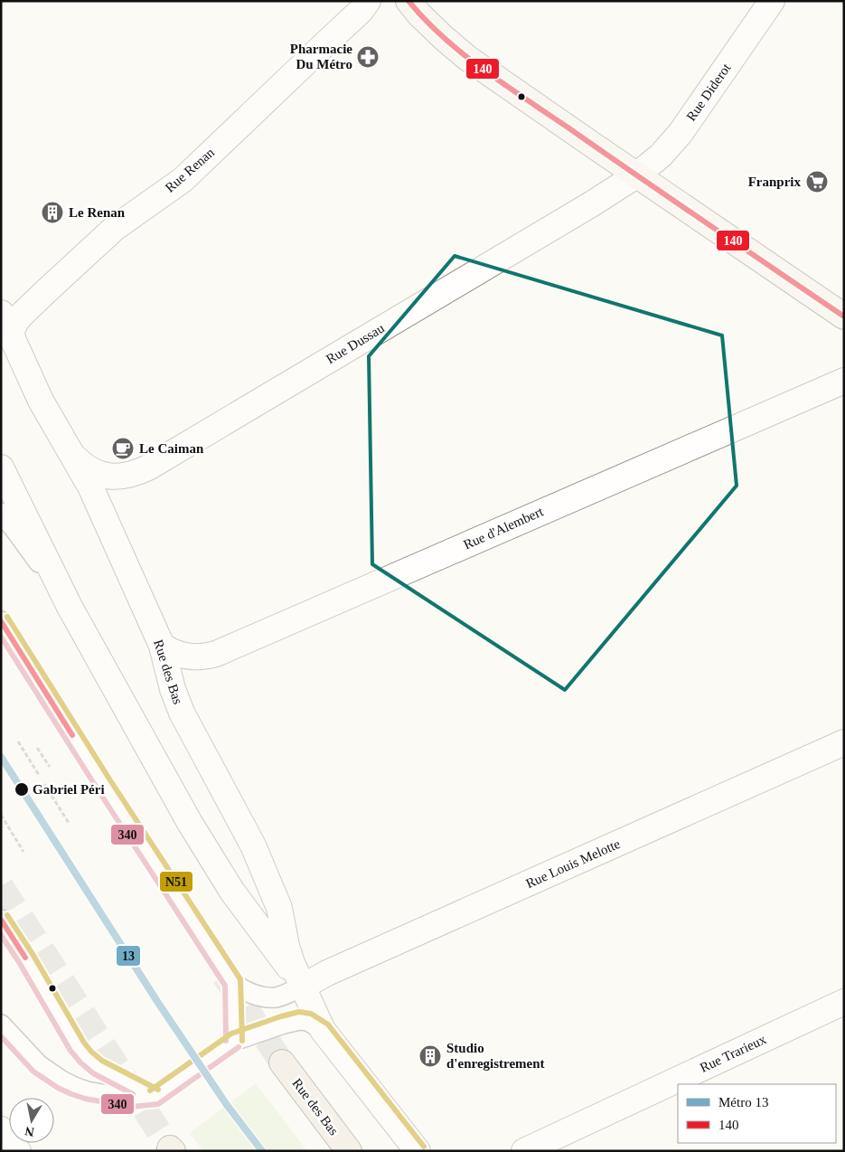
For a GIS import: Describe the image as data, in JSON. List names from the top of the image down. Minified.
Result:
{"streets":{"main road":["Rue des Bas"],"street":["Rue Diderot","Rue Renan","Rue Dussau","Rue d'Alembert","Rue Louis Melotte","Rue Trarieux"]},"crossings":[["Rue Diderot","Rue Dussau"],["Rue Renan","Rue des Bas"],["Rue Dussau","Rue des Bas"],["Rue d'Alembert","Rue des Bas"],["Rue des Bas","Rue Louis Melotte"]],"places":{"pharmacy":["Pharmacie Du Métro"],"supermarket":["Franprix"],"building":["Le Renan","Studio d'enregistrement"],"cafe":["Le Caiman"],"other":["Gabriel Péri"]},"lines":["transit line 140","transit line N51","transit line 340","metro line 13"],"legend":["Métro 13","140"],"north":"bottom"}
